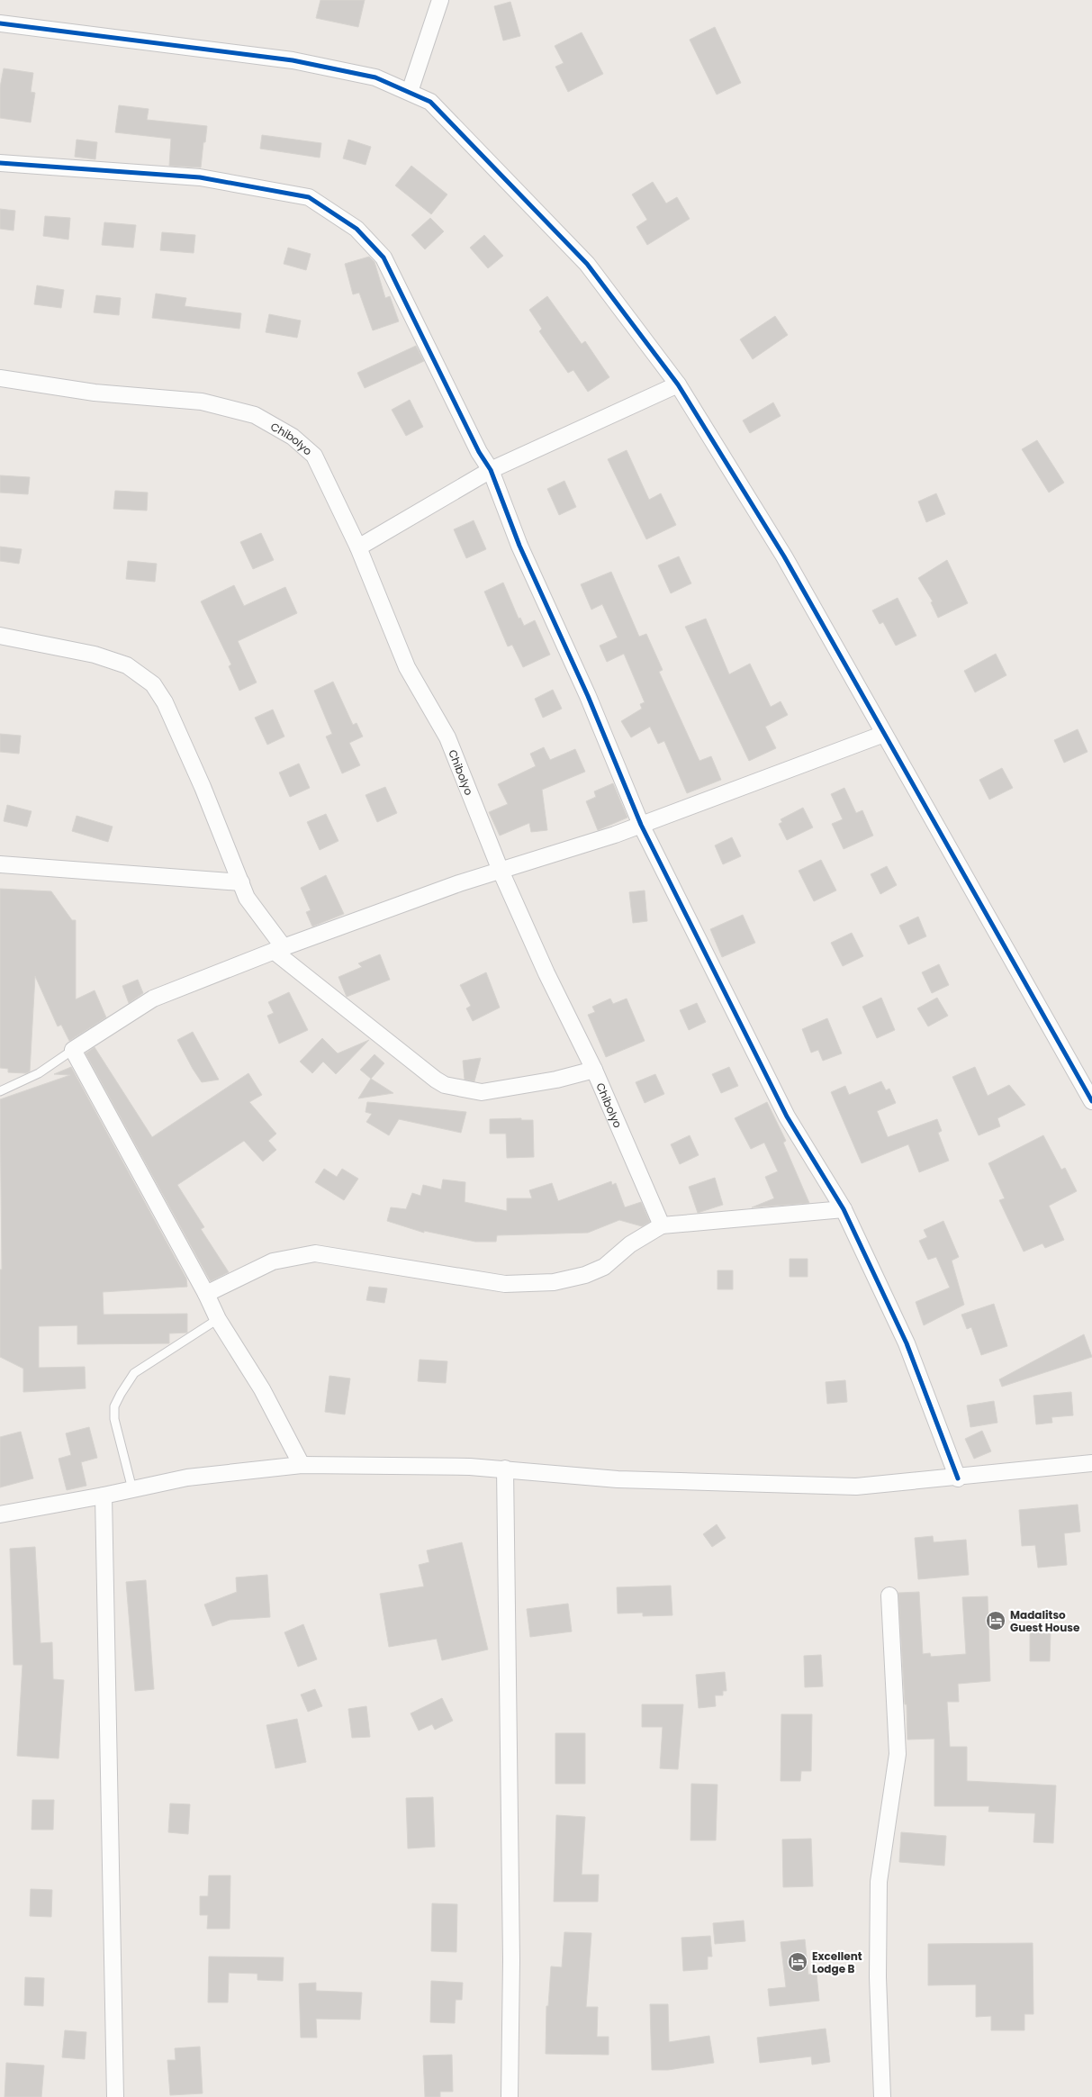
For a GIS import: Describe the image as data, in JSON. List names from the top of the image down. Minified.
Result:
{"streets":{"street":["Chibolyo"]},"places":{"hotel":["Madalitso Guest House","Excellent Lodge B"]}}
